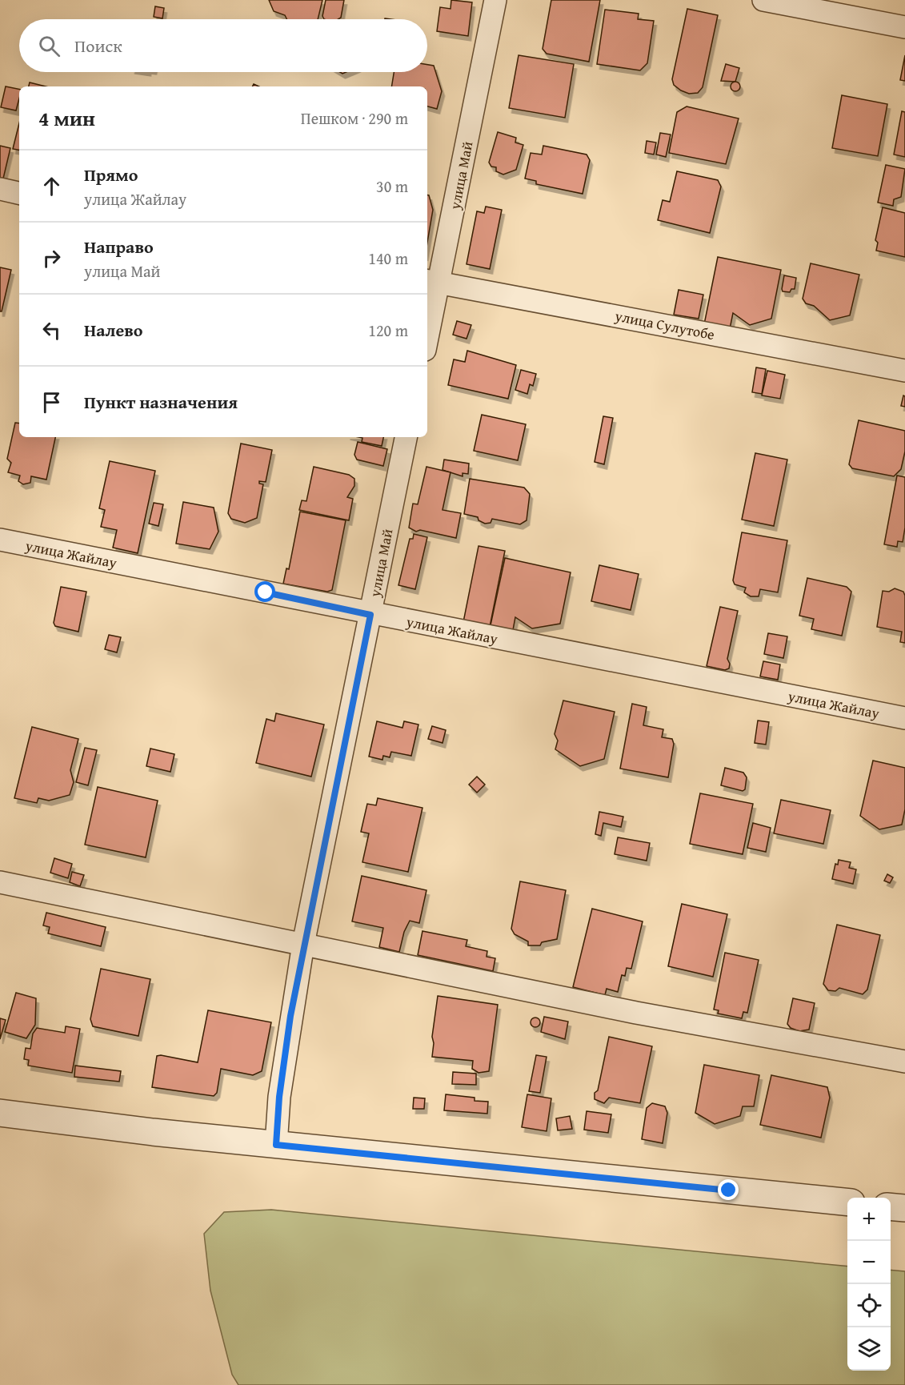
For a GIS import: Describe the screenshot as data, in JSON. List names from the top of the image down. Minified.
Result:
{"streets":{"street":["улица Май","улица Сулутобе","улица Жайлау"]},"crossings":[["улица Май","улица Сулутобе"],["улица Май","улица Жайлау"]],"page":{"search":"Поиск","heading":["4 мин","Пешком · 290 m"],"list":[["Прямо","улица Жайлау","30 m"],["Направо","улица Май","140 m"],["Налево","120 m"],"Пункт назначения"],"map_buttons":["+","−"]}}
